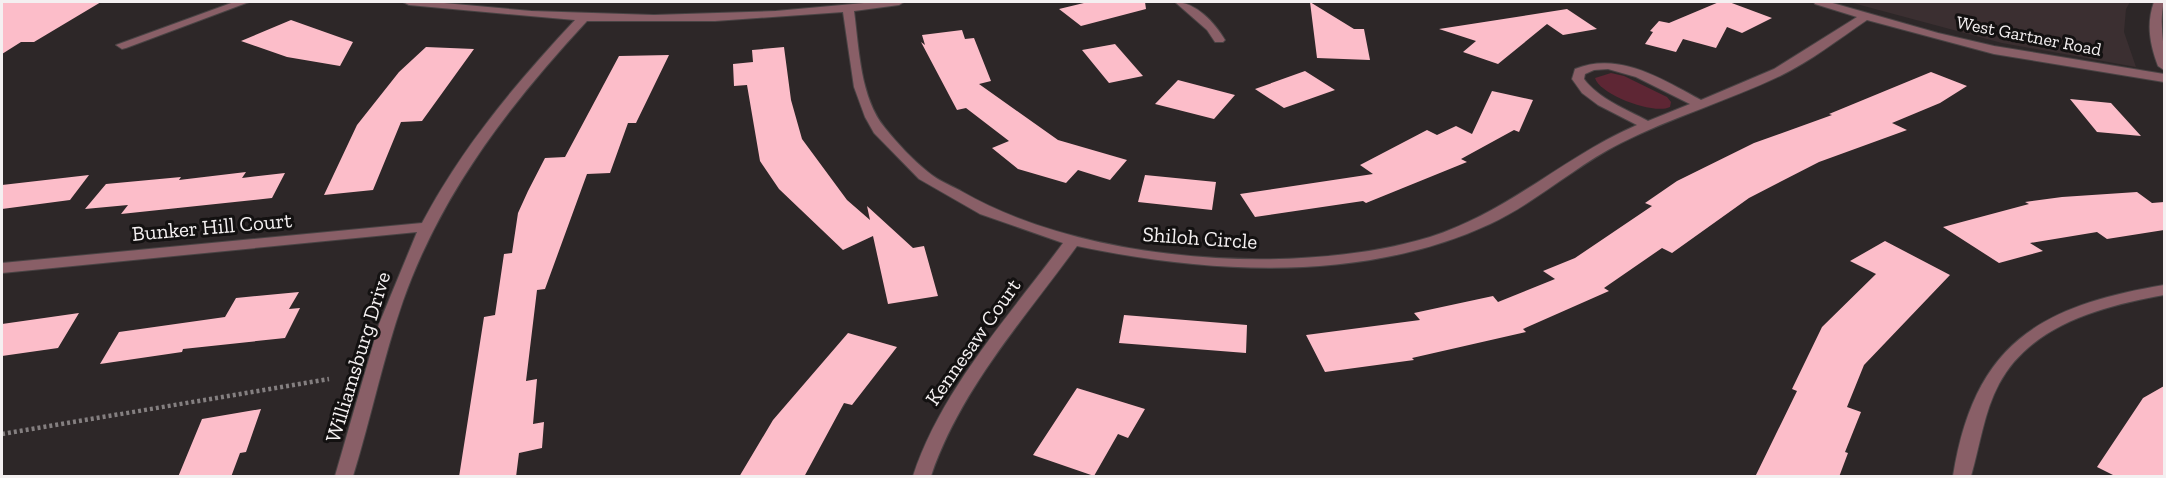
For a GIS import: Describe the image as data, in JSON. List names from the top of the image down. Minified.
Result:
{"streets":{"street":["West Gartner Road","Bunker Hill Court","Shiloh Circle","Kennesaw Court","Williamsburg Drive"]},"crossings":[["West Gartner Road","Shiloh Circle"],["Bunker Hill Court","Williamsburg Drive"],["Shiloh Circle","Kennesaw Court"]]}
